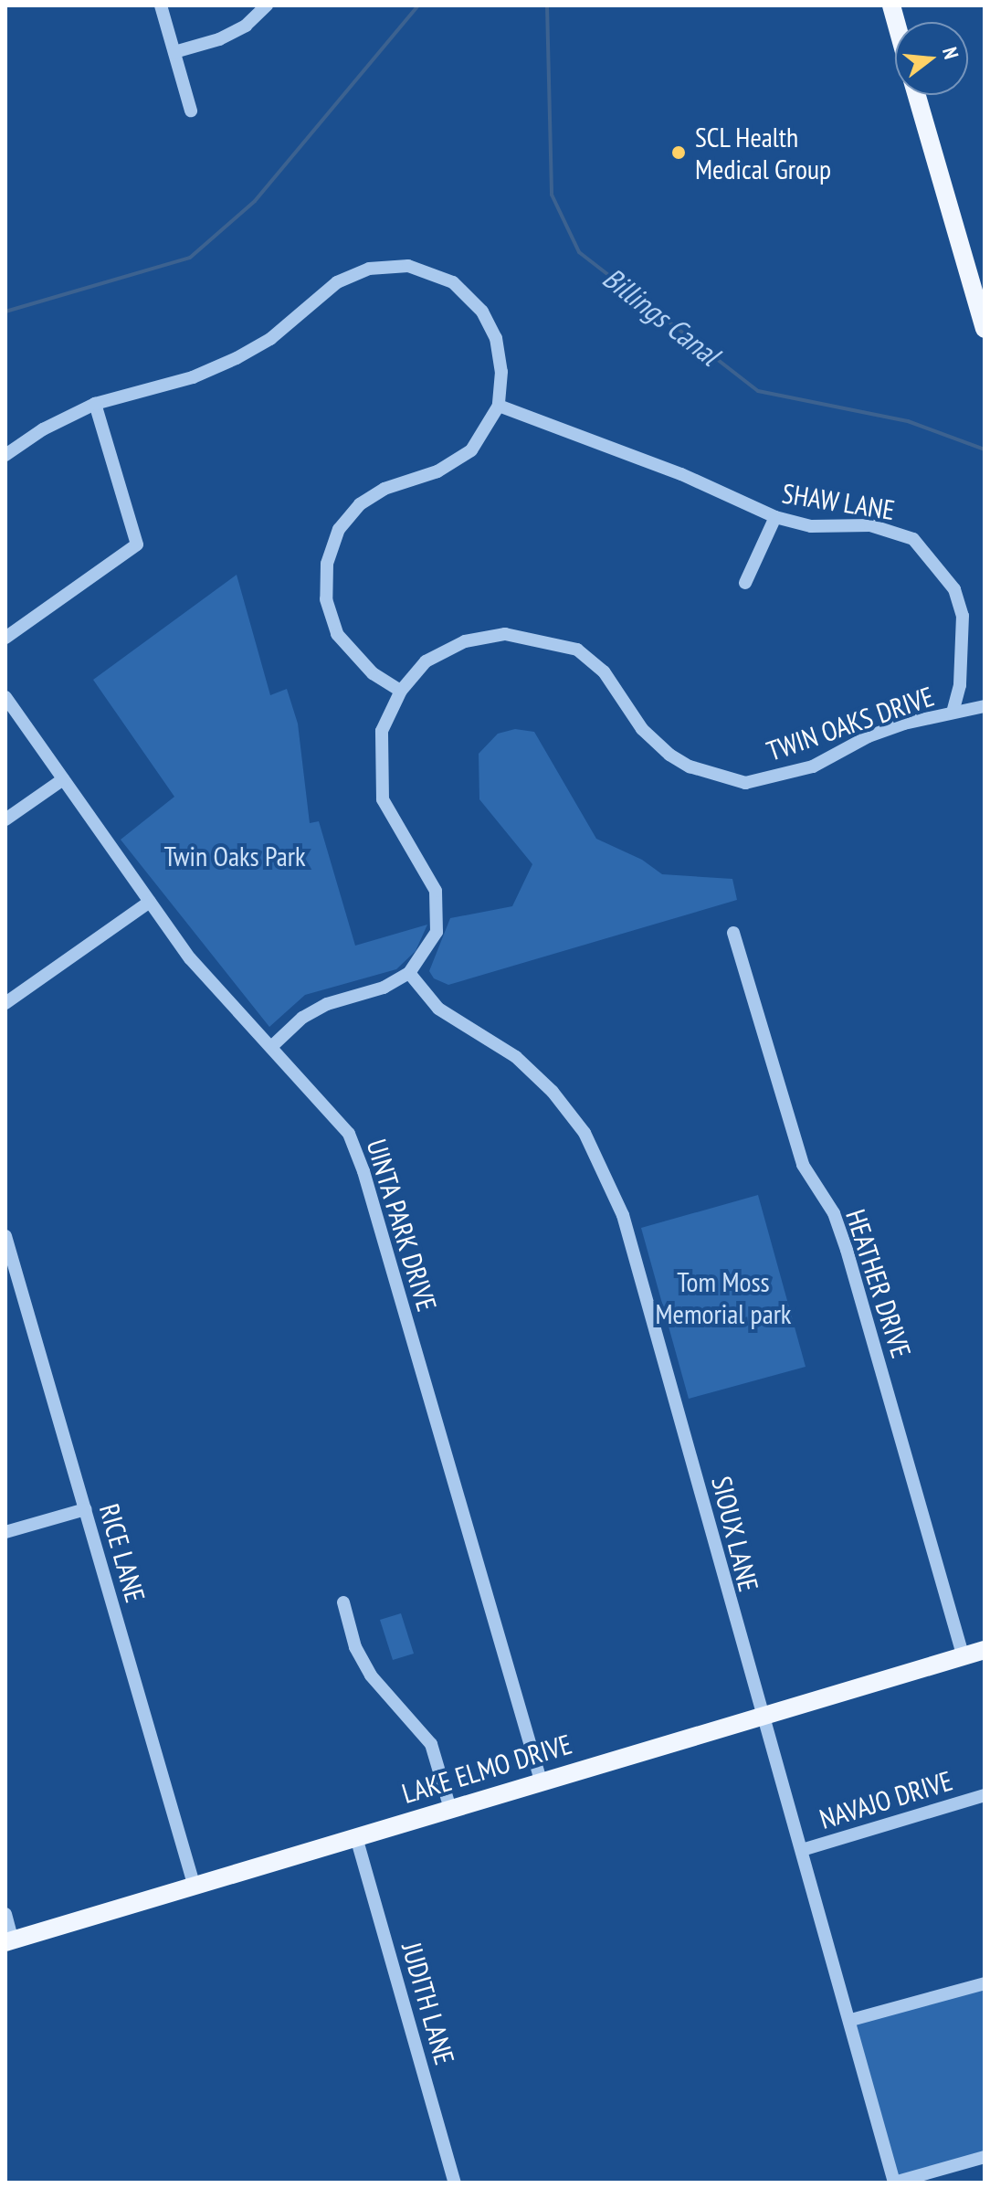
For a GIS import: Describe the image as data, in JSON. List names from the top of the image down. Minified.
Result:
{"streets":{"main road":["LAKE ELMO DRIVE"],"street":["SHAW LANE","TWIN OAKS DRIVE","UINTA PARK DRIVE","HEATHER DRIVE","SIOUX LANE","RICE LANE","NAVAJO DRIVE","JUDITH LANE"]},"crossings":[["SHAW LANE","TWIN OAKS DRIVE"],["TWIN OAKS DRIVE","UINTA PARK DRIVE"],["TWIN OAKS DRIVE","SIOUX LANE"],["UINTA PARK DRIVE","LAKE ELMO DRIVE"],["HEATHER DRIVE","LAKE ELMO DRIVE"],["SIOUX LANE","LAKE ELMO DRIVE"],["SIOUX LANE","NAVAJO DRIVE"],["RICE LANE","LAKE ELMO DRIVE"],["LAKE ELMO DRIVE","JUDITH LANE"]],"water":["Billings Canal"],"parks":["Twin Oaks Park","Tom Moss Memorial park"],"places":["SCL Health Medical Group"],"north":"right"}
